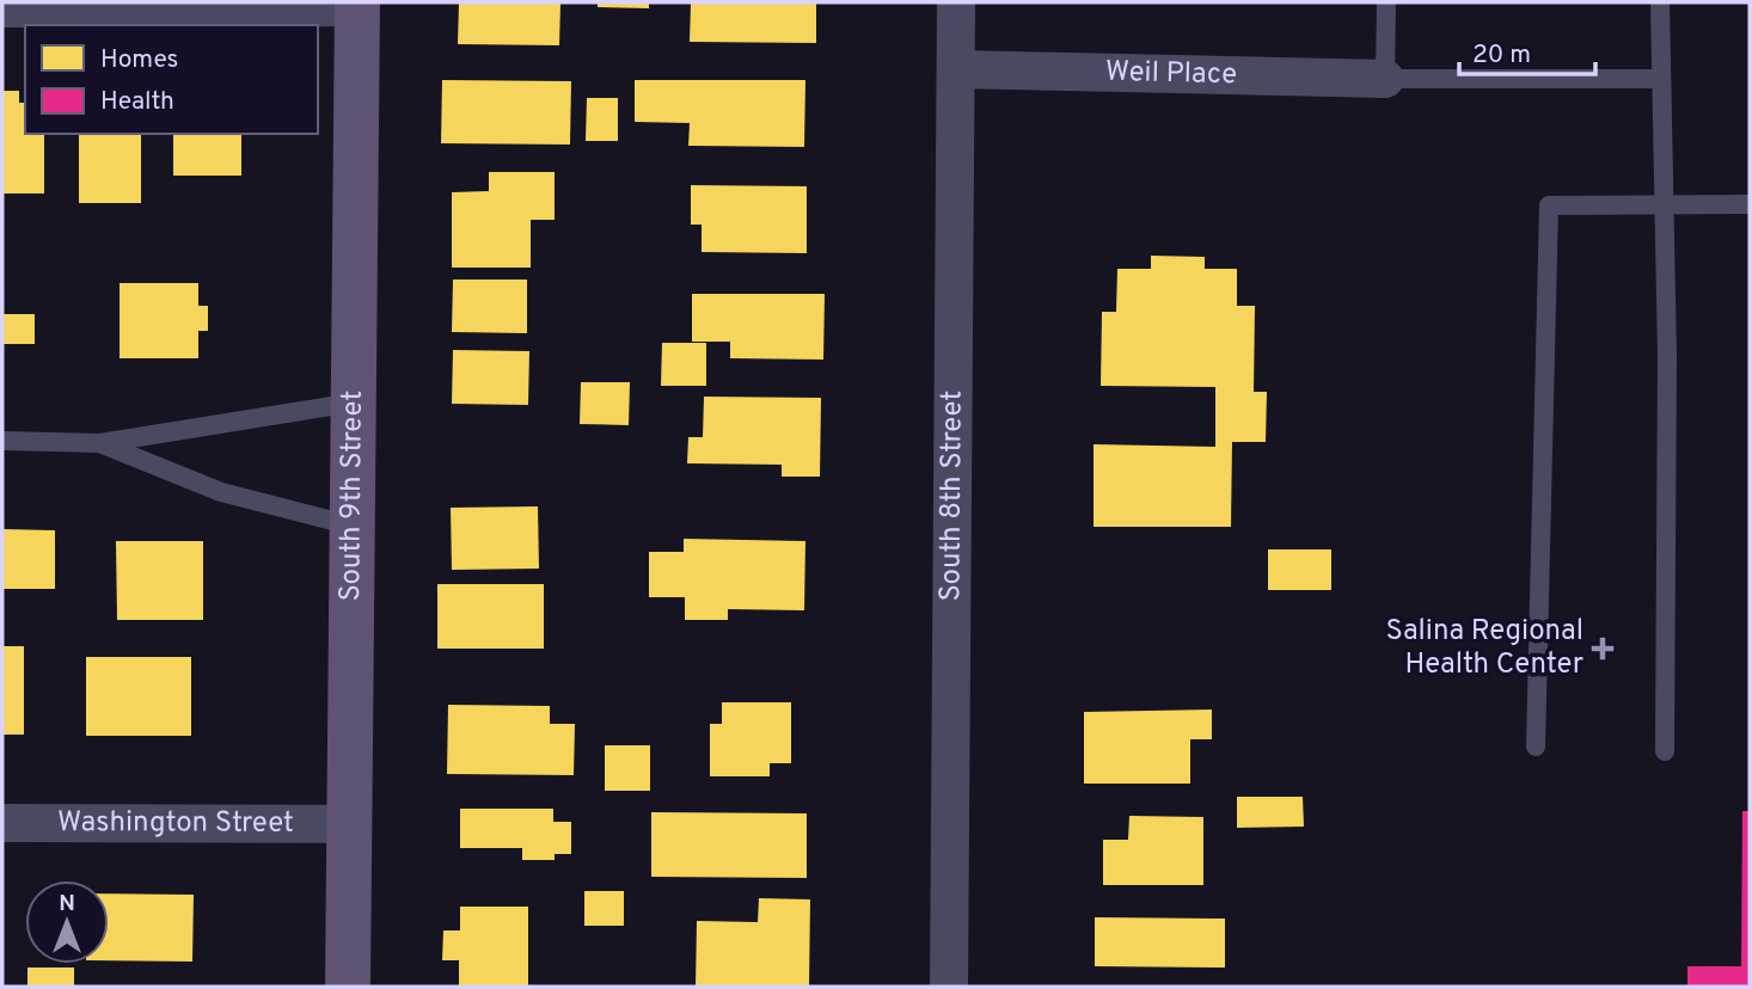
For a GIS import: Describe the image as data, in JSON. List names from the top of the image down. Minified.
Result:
{"streets":{"main road":["South 9th Street"],"street":["Weil Place","South 8th Street","Washington Street"]},"crossings":[["Weil Place","South 8th Street"],["South 9th Street","Washington Street"]],"places":{"health":["Salina Regional Health Center"]},"legend":["Homes","Health"],"scale_bar":"20 m","north":"top"}
